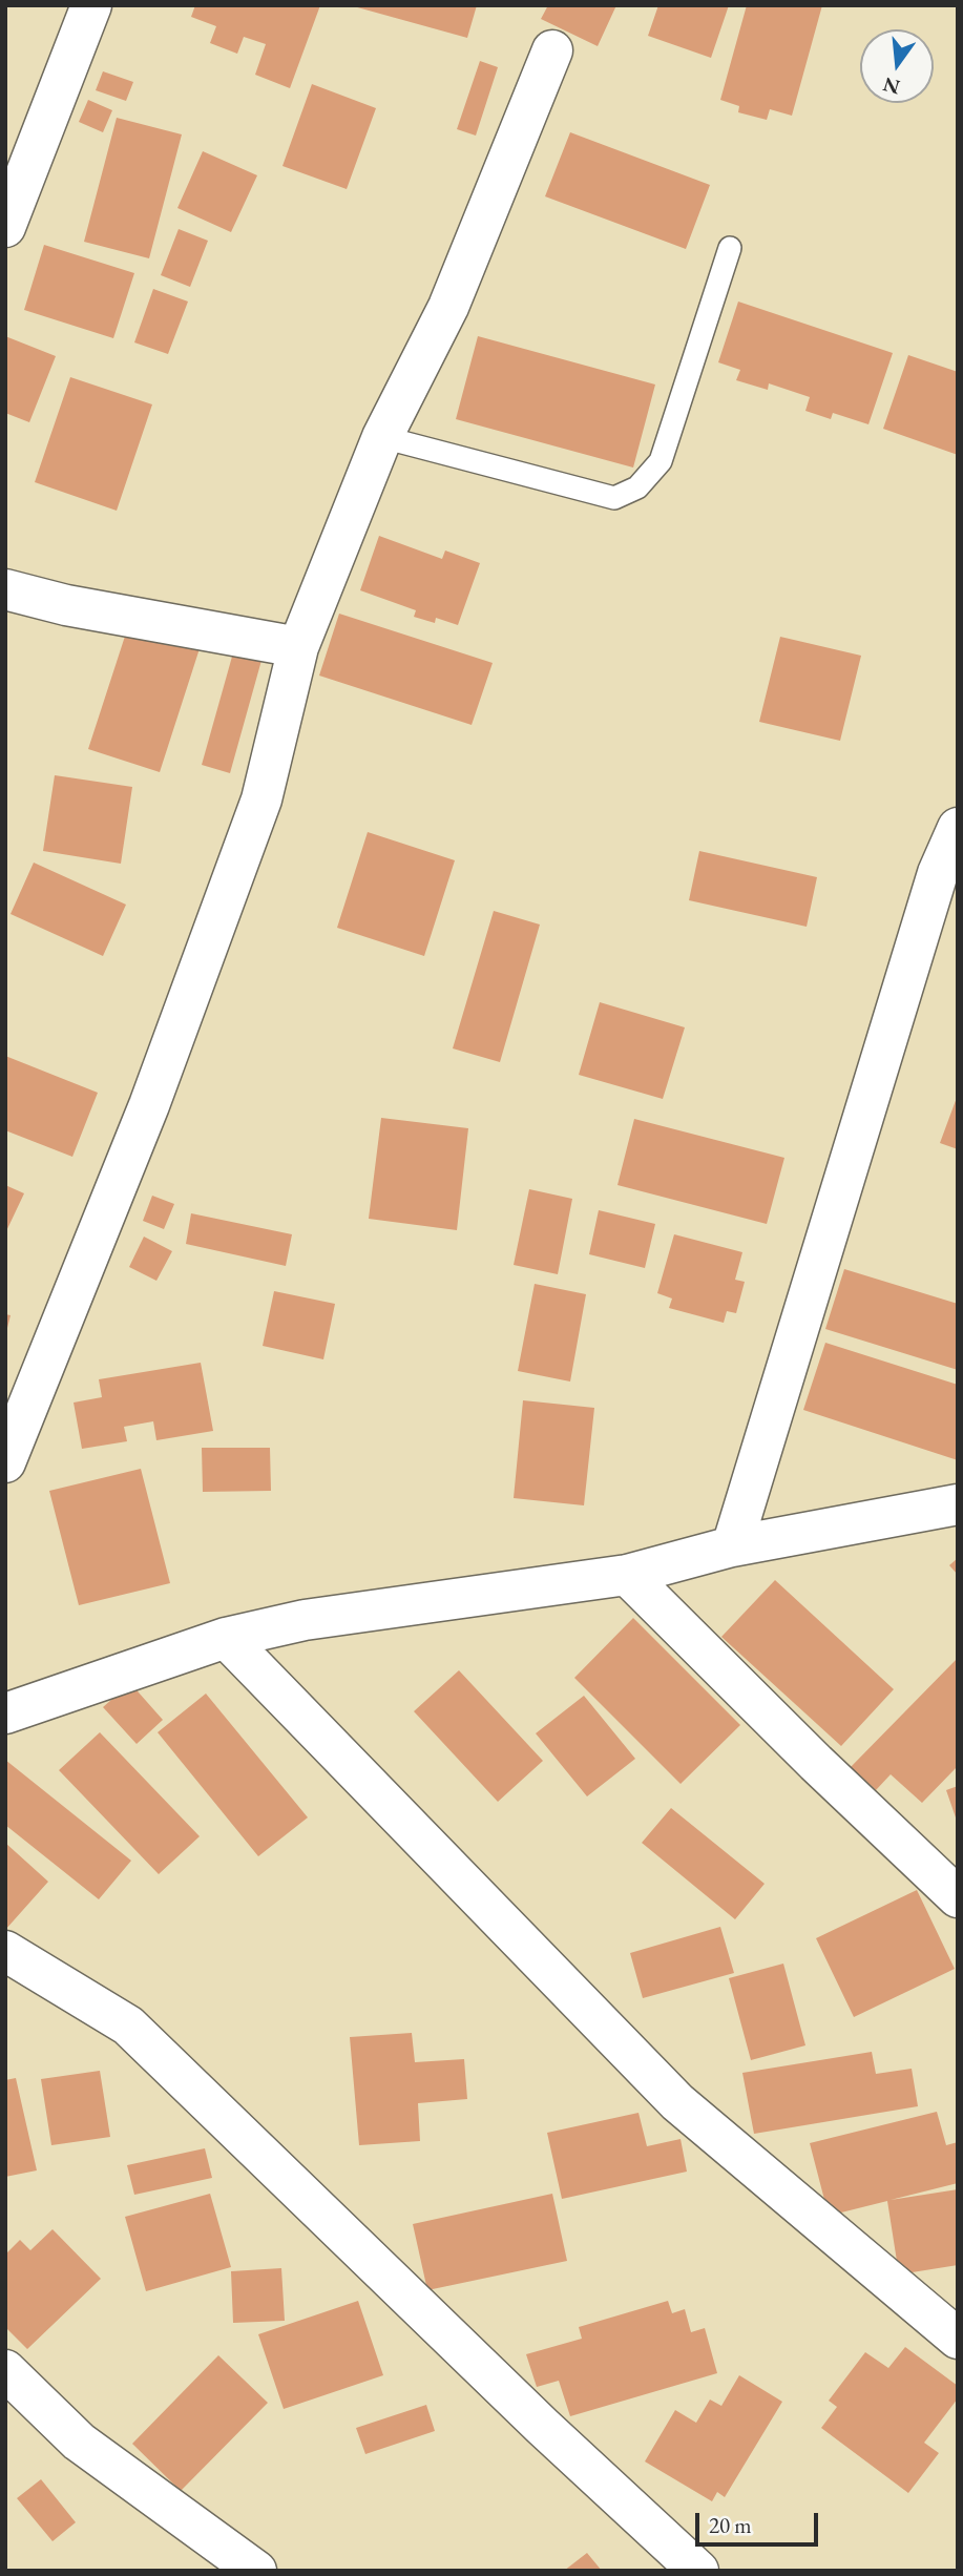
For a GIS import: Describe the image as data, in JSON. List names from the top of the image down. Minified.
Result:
{"scale_bar":"20 m","north":"bottom"}
